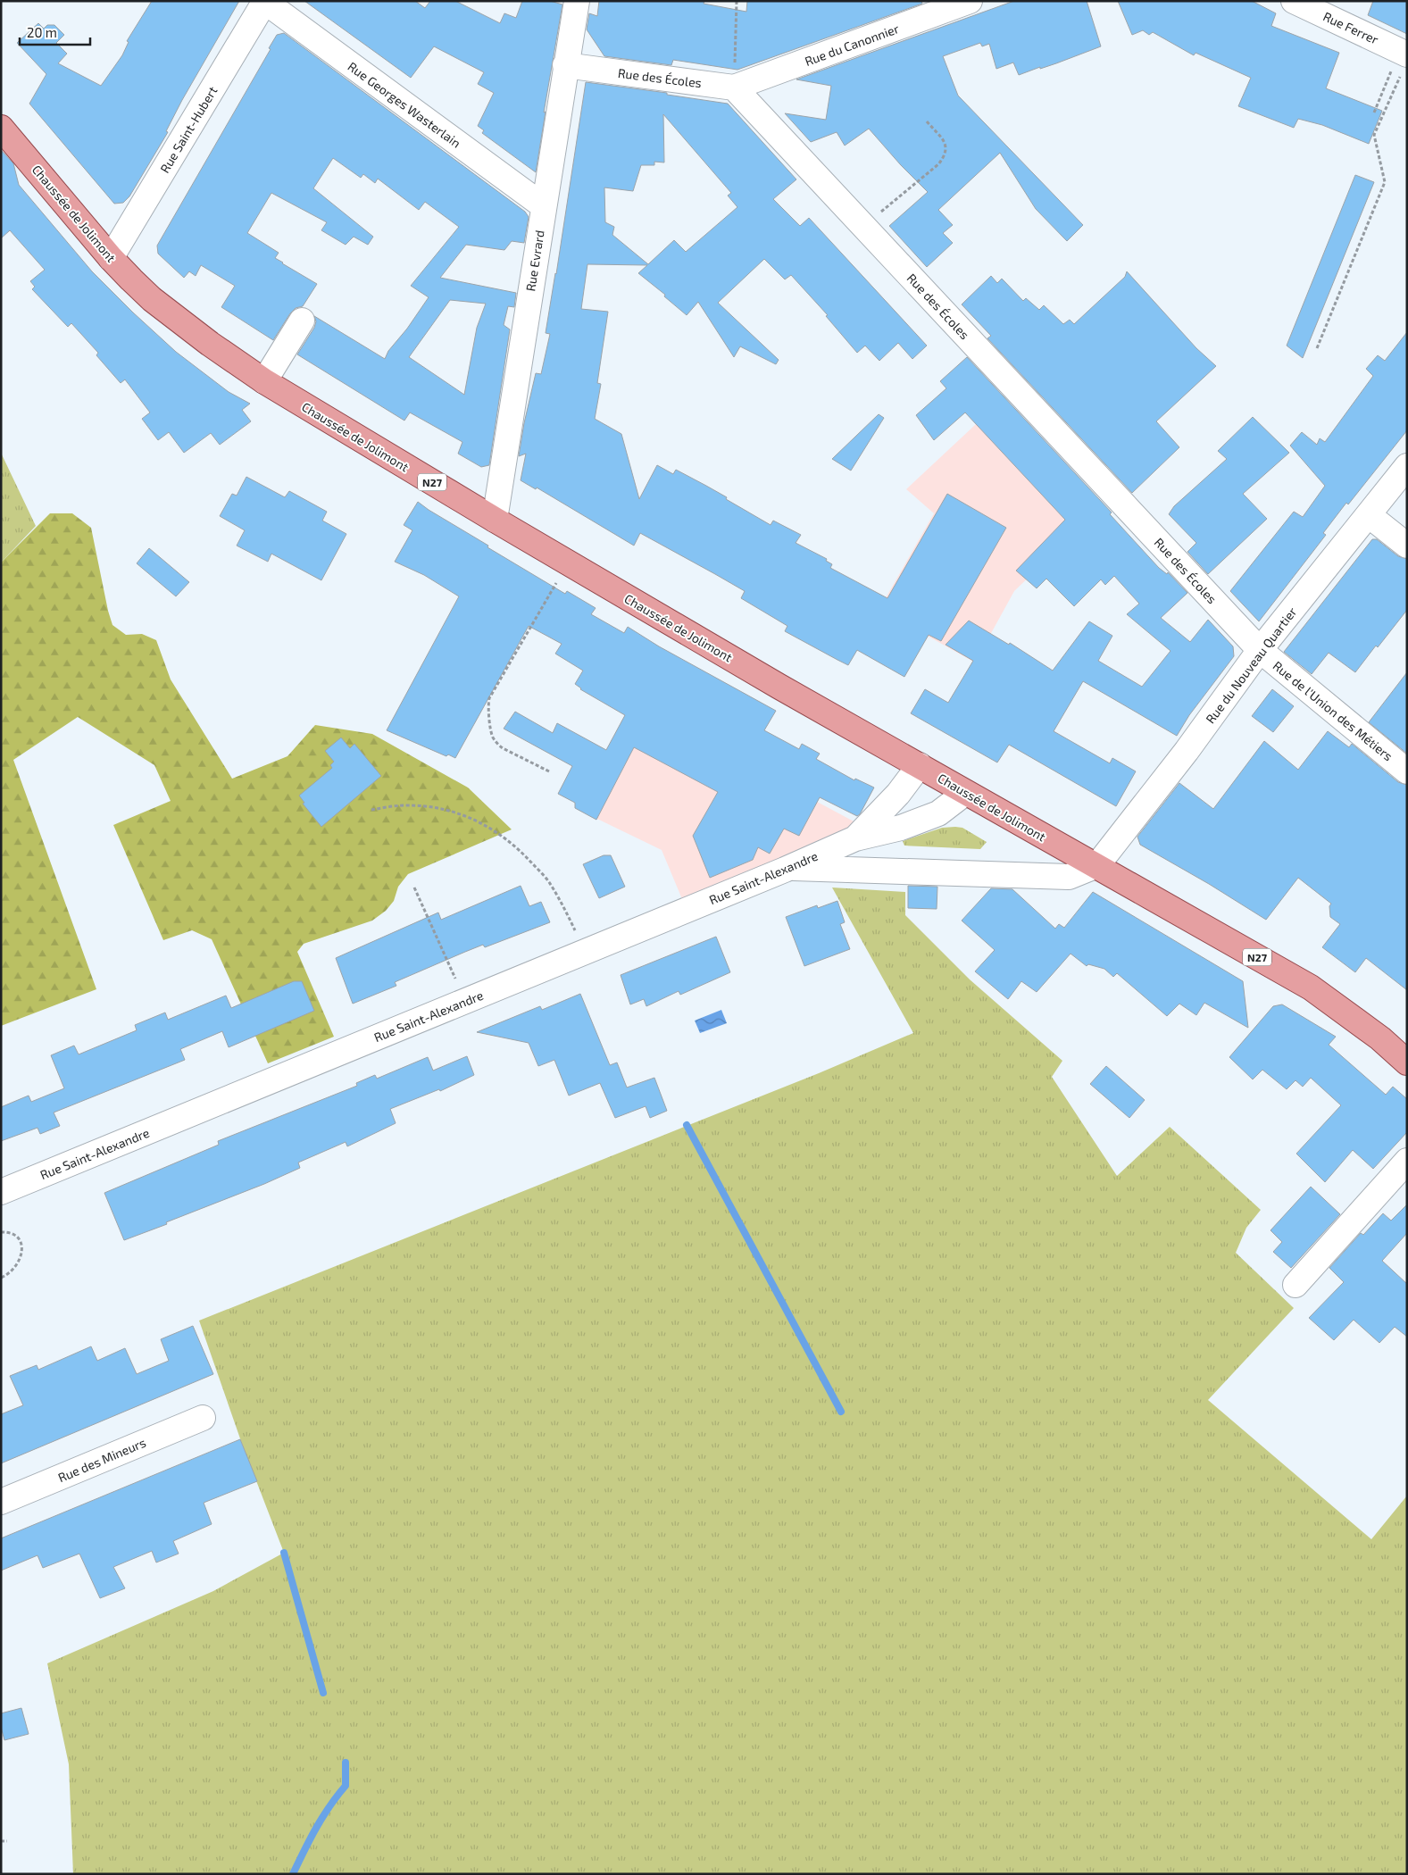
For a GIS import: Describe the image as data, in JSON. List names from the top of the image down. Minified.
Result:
{"streets":{"main road":["Chaussée de Jolimont","N27"],"street":["Rue Ferrer","Rue du Canonnier","Rue des Écoles","Rue Georges Wasterlain","Rue Saint-Hubert","Rue Evrard","Rue du Nouveau Quartier","Rue de l'Union des Métiers","Rue Saint-Alexandre","Rue des Mineurs"]},"crossings":[["Rue du Canonnier","Rue des Écoles"],["Rue des Écoles","Rue Evrard"],["Rue des Écoles","Rue du Nouveau Quartier"],["Rue des Écoles","Rue de l'Union des Métiers"],["Rue Georges Wasterlain","Rue Saint-Hubert"],["Rue Georges Wasterlain","Rue Evrard"],["Rue Saint-Hubert","Chaussée de Jolimont"],["Chaussée de Jolimont","Rue Evrard"],["Chaussée de Jolimont","Rue du Nouveau Quartier"],["Chaussée de Jolimont","Rue Saint-Alexandre"],["Rue du Nouveau Quartier","Rue de l'Union des Métiers"]],"scale_bar":"20 m"}
